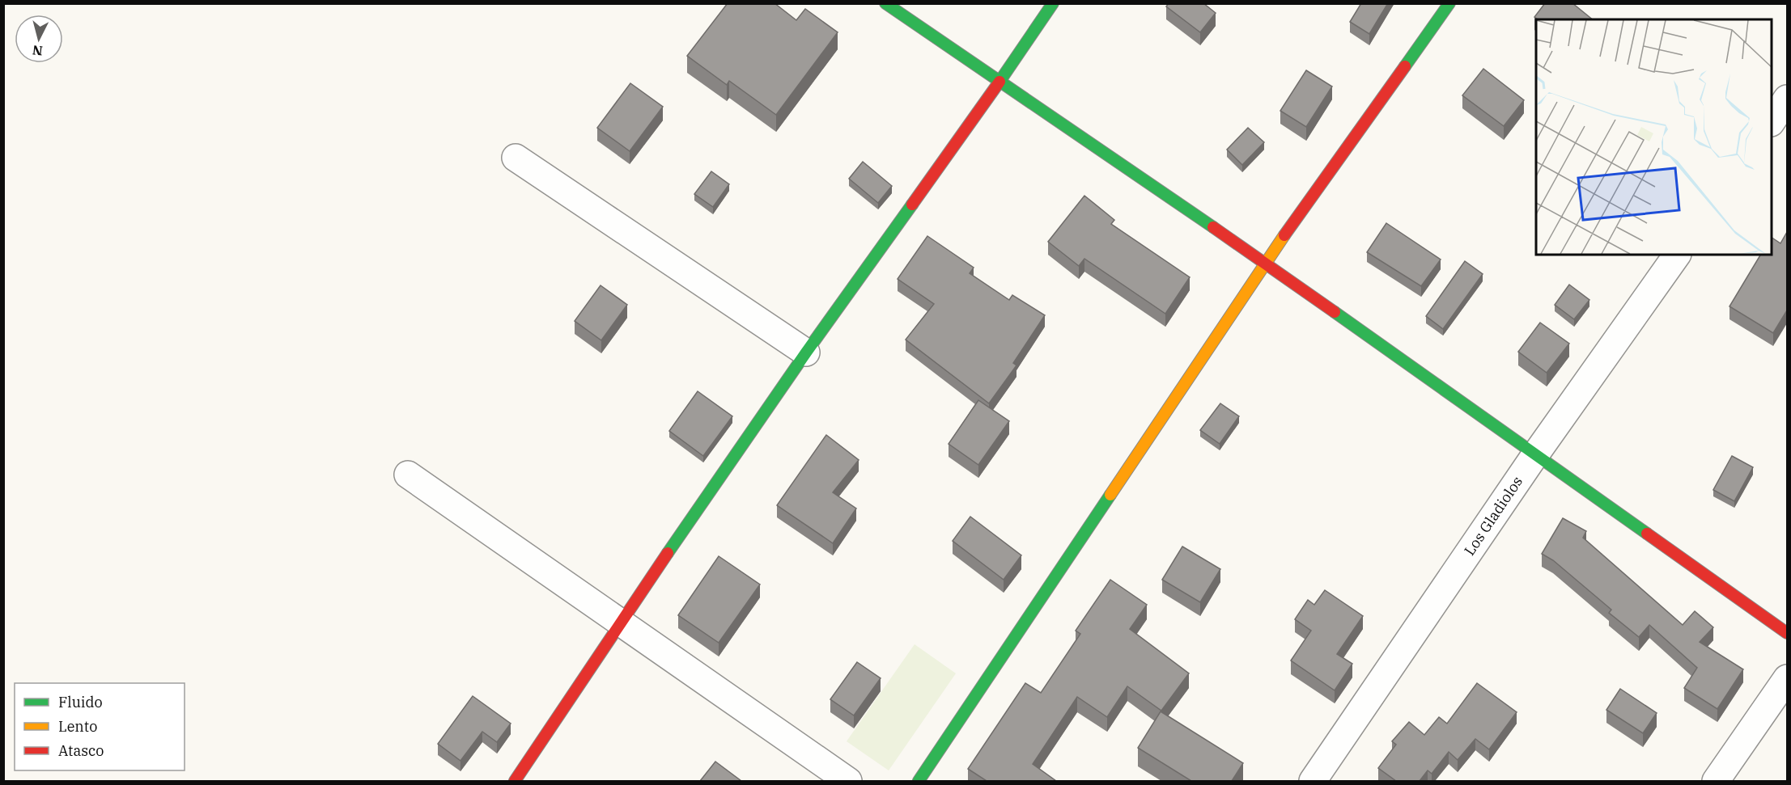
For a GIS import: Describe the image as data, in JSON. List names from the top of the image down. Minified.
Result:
{"streets":{"street":["Los Gladiolos"]},"legend":["Fluido","Lento","Atasco"],"north":"bottom"}
